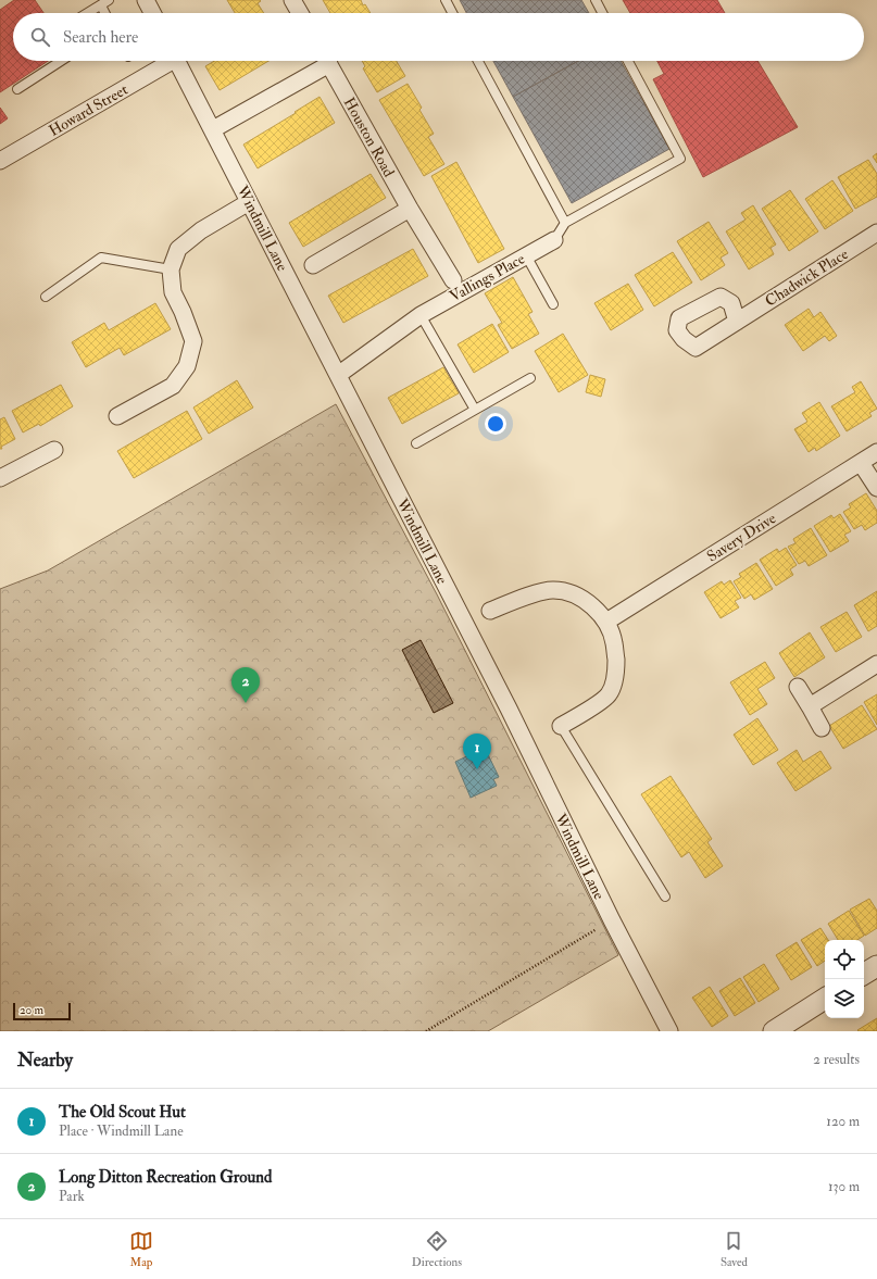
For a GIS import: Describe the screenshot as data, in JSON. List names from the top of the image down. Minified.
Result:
{"streets":{"street":["Howard Street","Houston Road","Windmill Lane","Vallings Place","Chadwick Place","Savery Drive"]},"crossings":[["Houston Road","Windmill Lane"],["Windmill Lane","Vallings Place"]],"scale_bar":"20 m","page":{"search":"Search here","pins":["2","1"],"scale":"20 m","heading":["Nearby","2 results"],"list":[{"mark":"1","name":"The Old Scout Hut","note":"Place · Windmill Lane","value":"120 m"},{"mark":"2","name":"Long Ditton Recreation Ground","note":"Park","value":"130 m"}],"nav":["Map","Directions","Saved"]}}
